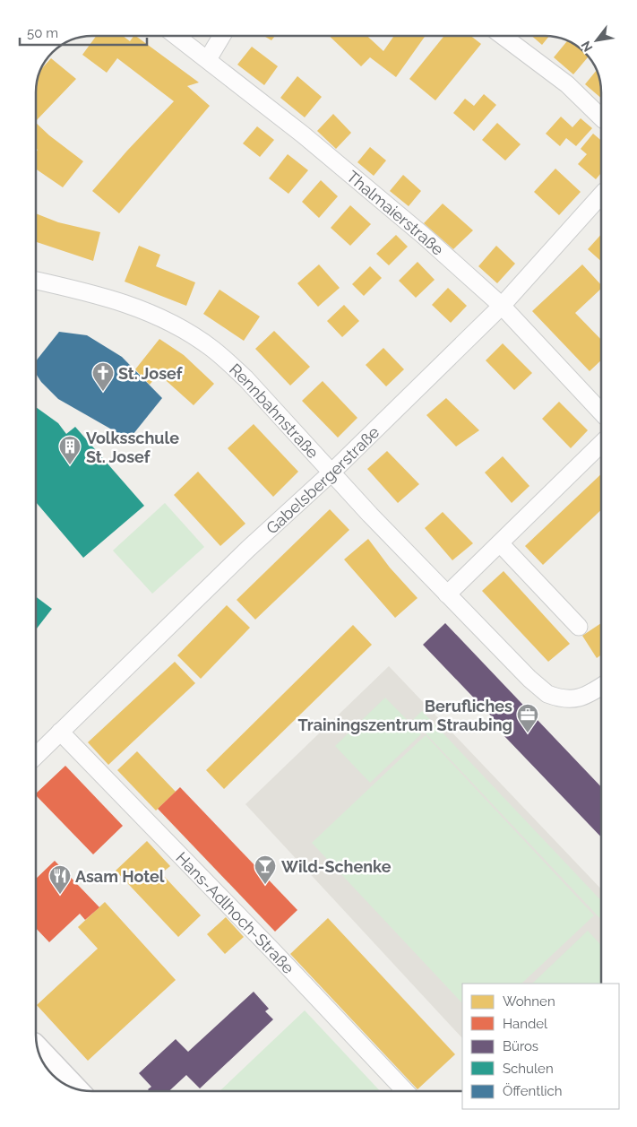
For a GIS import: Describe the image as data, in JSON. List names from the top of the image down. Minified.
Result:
{"streets":{"street":["Thalmaierstraße","Rennbahnstraße","Gabelsbergerstraße","Hans-Adlhoch-Straße"]},"crossings":[["Thalmaierstraße","Gabelsbergerstraße"],["Rennbahnstraße","Gabelsbergerstraße"],["Gabelsbergerstraße","Hans-Adlhoch-Straße"]],"places":{"church":["St. Josef"],"building":["Volksschule St. Josef"],"office":["Berufliches Trainingszentrum Straubing"],"bar":["Wild-Schenke"],"restaurant":["Asam Hotel"]},"legend":["Wohnen","Handel","Büros","Schulen","Öffentlich"],"scale_bar":"50 m","north":"bottom left"}
